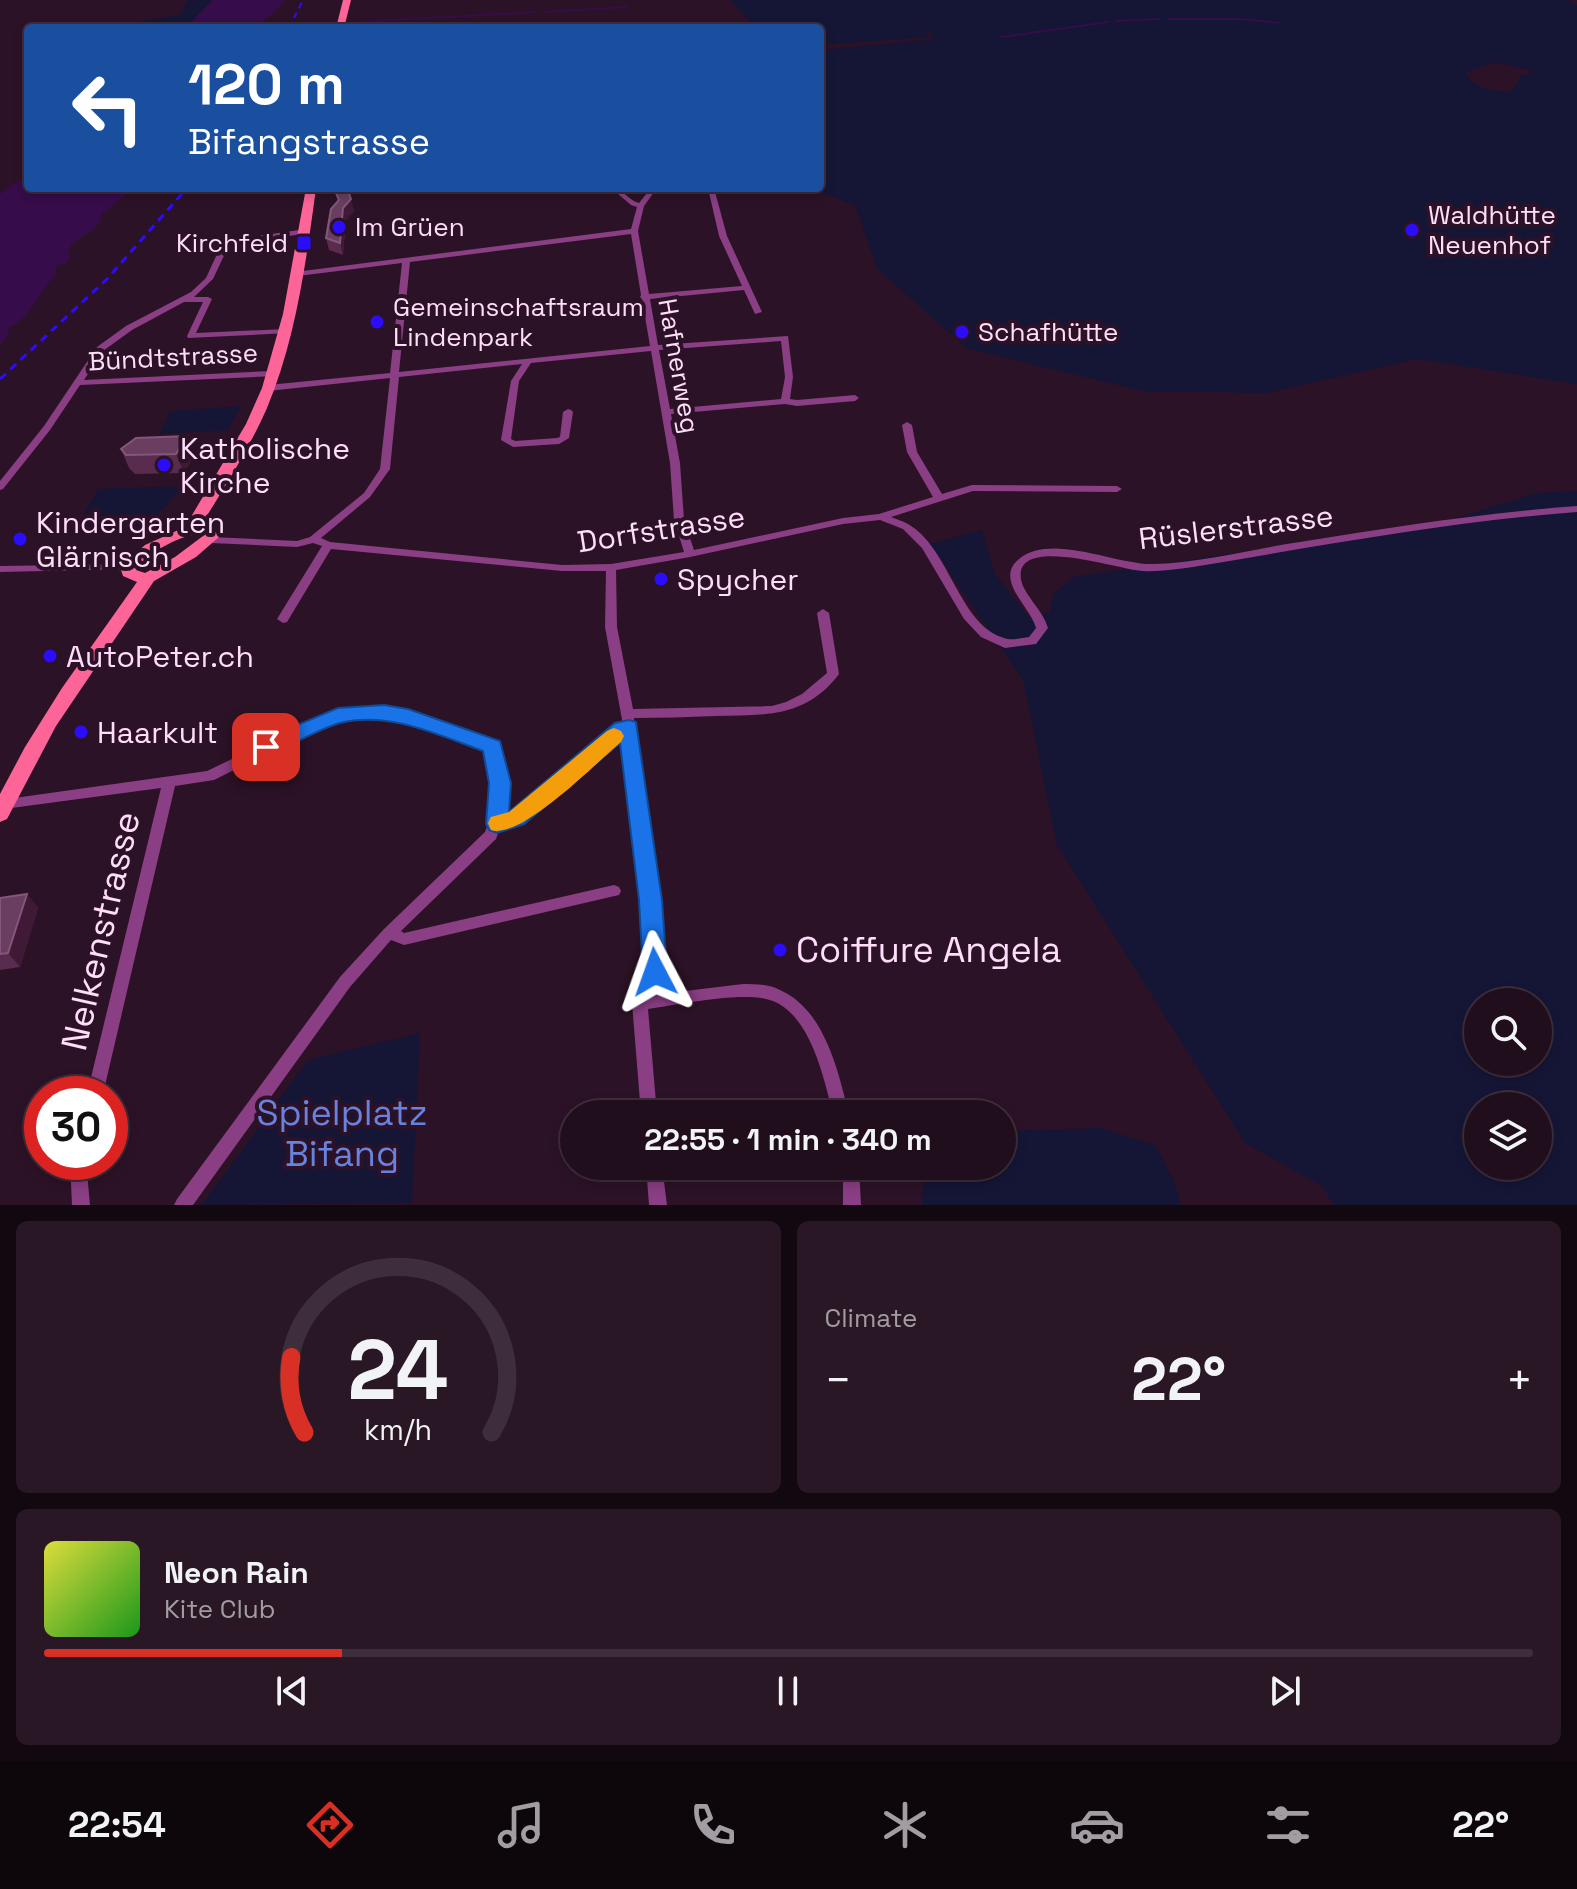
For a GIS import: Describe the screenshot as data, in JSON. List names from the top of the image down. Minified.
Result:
{"streets":{"street":["Bündtstrasse","Hafnerweg","Rüslerstrasse","Dorfstrasse","Nelkenstrasse"]},"crossings":[["Bündtstrasse","Hafnerweg"],["Hafnerweg","Dorfstrasse"],["Rüslerstrasse","Dorfstrasse"]],"parks":["Spielplatz Bifang"],"places":{"other":["Im Grüen","Waldhütte Neuenhof","Gemeinschaftsraum Lindenpark","Schafhütte","Katholische Kirche","Kindergarten Glärnisch","Spycher","AutoPeter.ch","Haarkult","Coiffure Angela"],"transit":["Kirchfeld"]},"page":{"turn":["120 m","Bifangstrasse"],"limit":"30","trip":"22:55 · 1 min · 340 m","tile":"Climate","heat":["−","22°","+"],"song":["Neon Rain","Kite Club"],"tabs":["22:54","22°"],"gauge":["24","km/h"]}}
